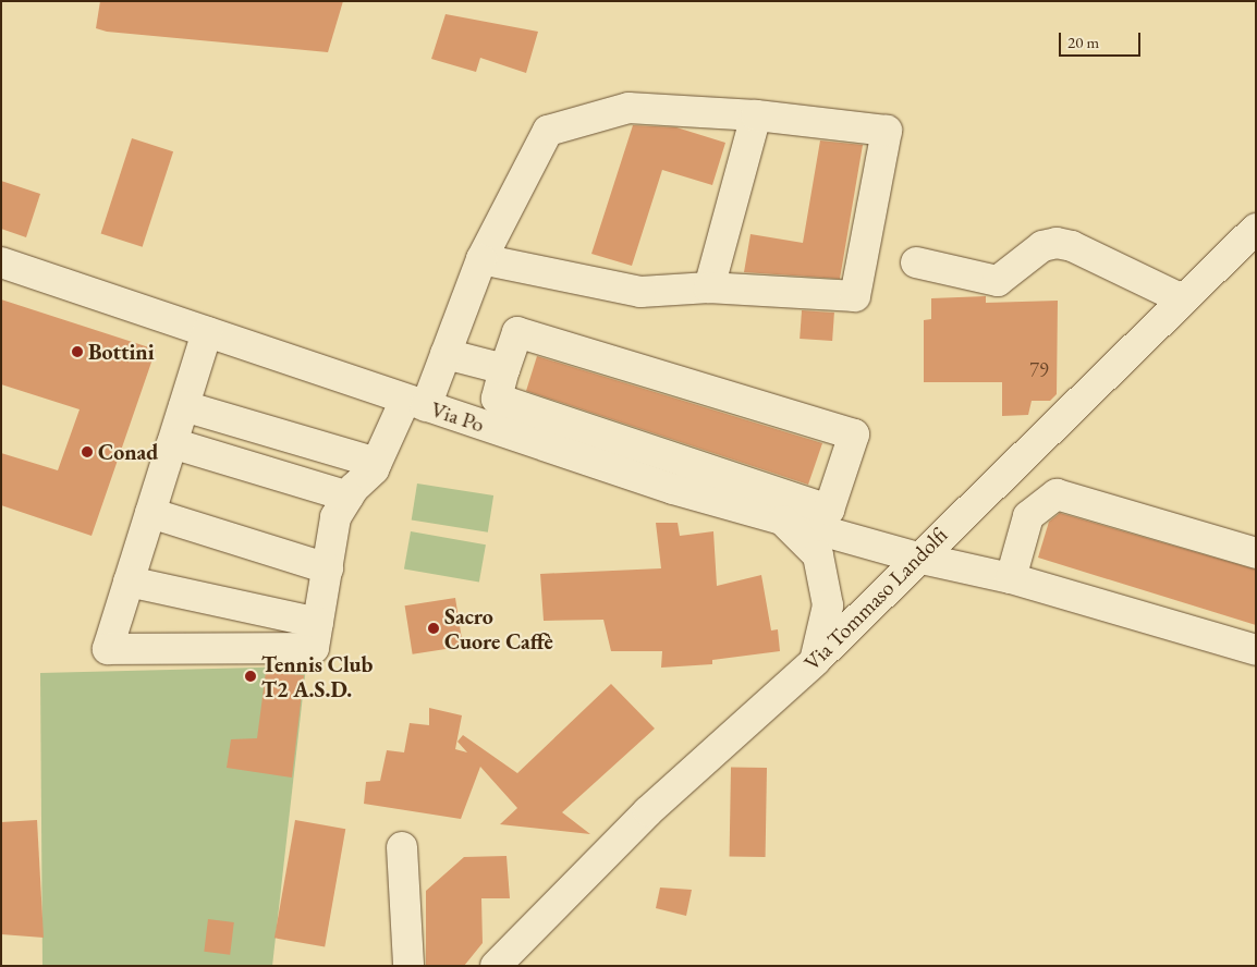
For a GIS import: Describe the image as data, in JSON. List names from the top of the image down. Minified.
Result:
{"streets":{"street":["Via Po","Via Tommaso Landolfi"]},"crossings":[["Via Po","Via Tommaso Landolfi"]],"places":["Bottini","Conad","Sacro Cuore Caffè","Tennis Club T2 A.S.D."],"house_numbers":["79"],"scale_bar":"20 m"}
